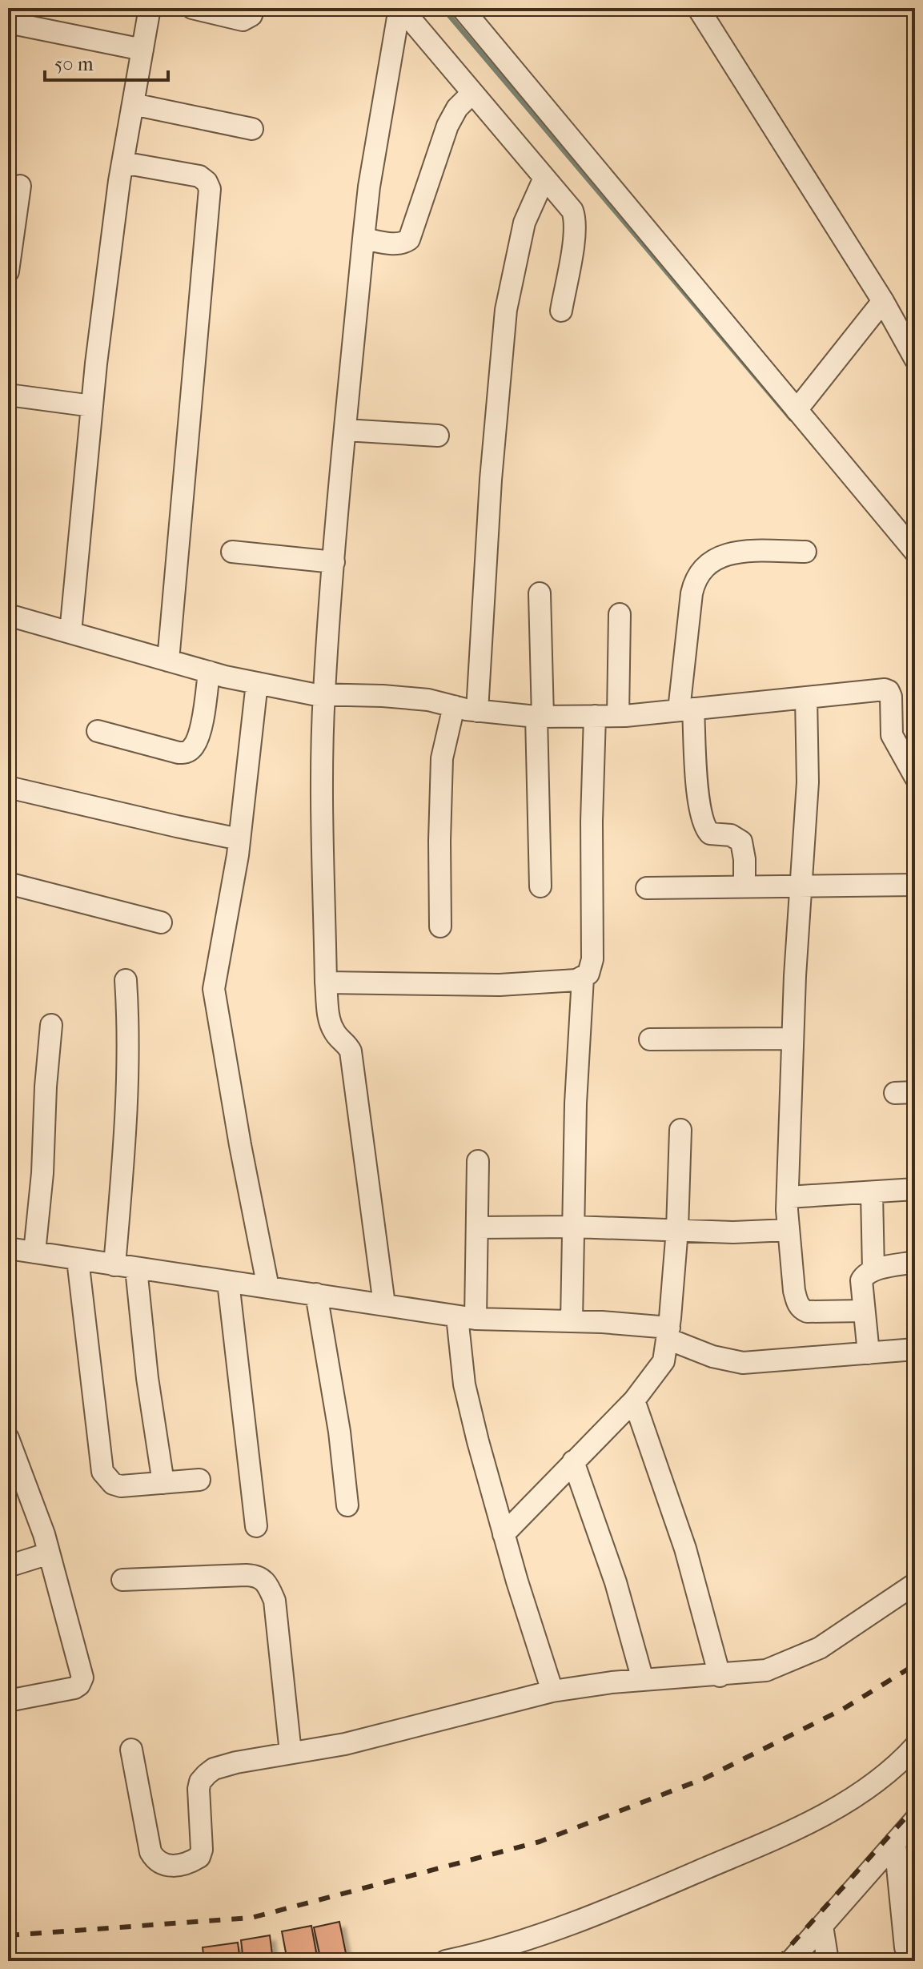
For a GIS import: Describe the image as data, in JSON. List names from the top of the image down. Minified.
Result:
{"scale_bar":"50 m"}
